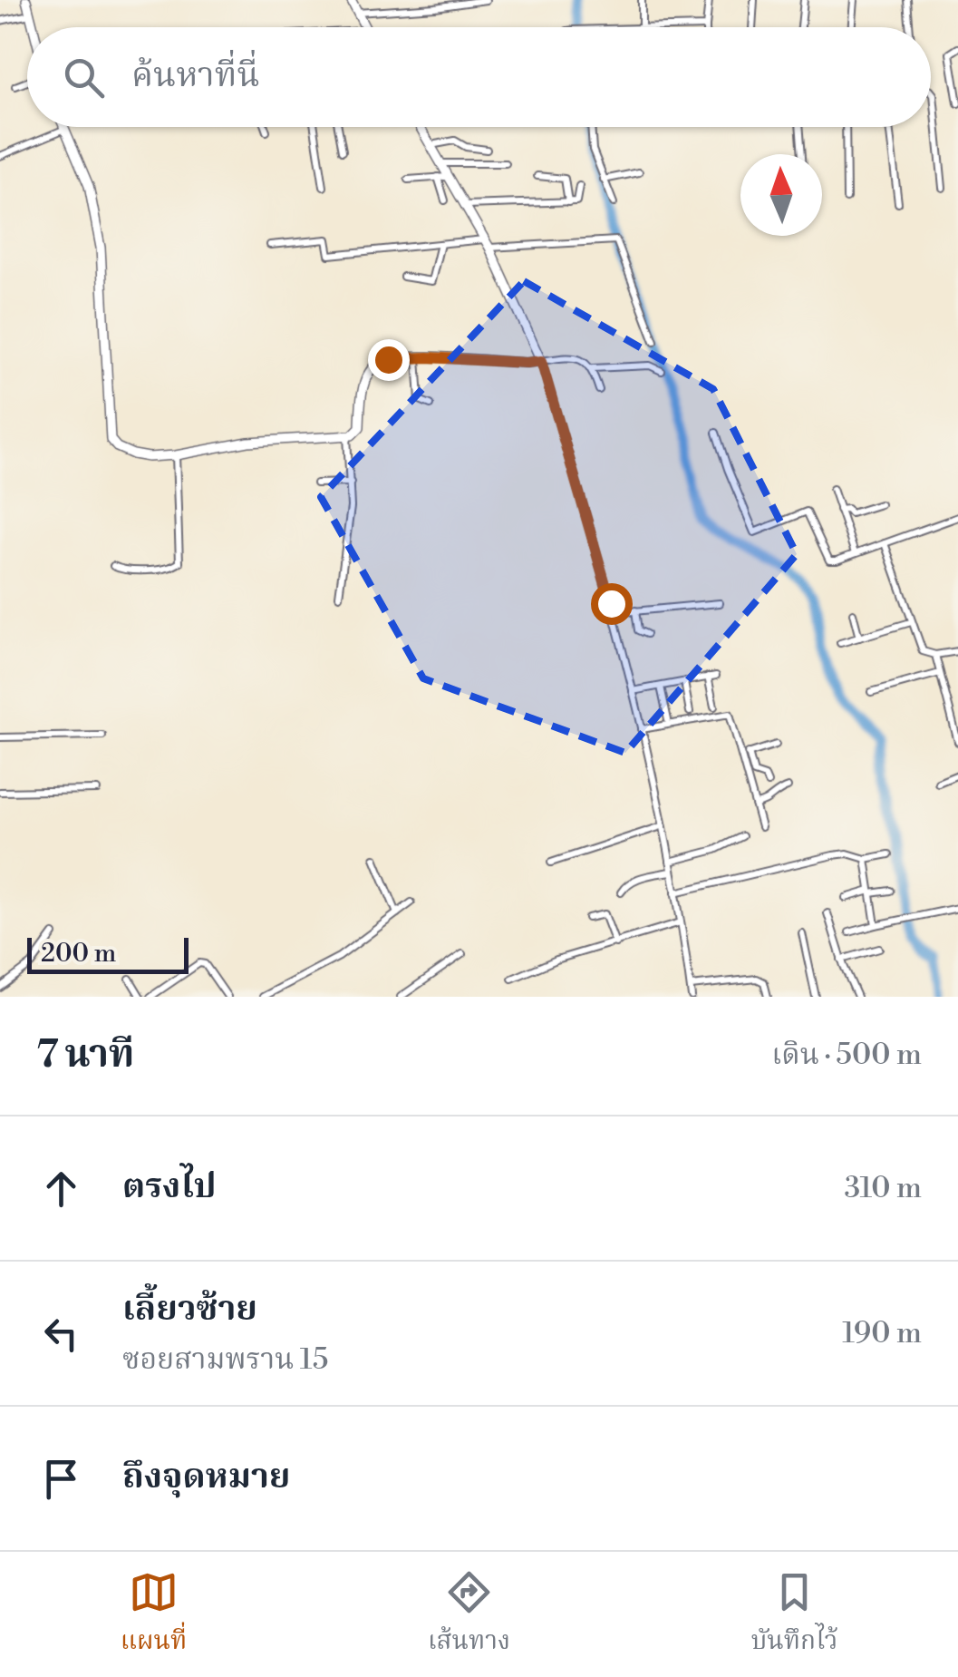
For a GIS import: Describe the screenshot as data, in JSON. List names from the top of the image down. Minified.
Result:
{"scale_bar":"200 m","north":"top","page":{"search":"ค้นหาที่นี่","scale":"200 m","heading":["7 นาที","เดิน · 500 m"],"list":[["ตรงไป","310 m"],["เลี้ยวซ้าย","ซอยสามพราน 15","190 m"],"ถึงจุดหมาย"],"nav":["แผนที่","เส้นทาง","บันทึกไว้"]}}
